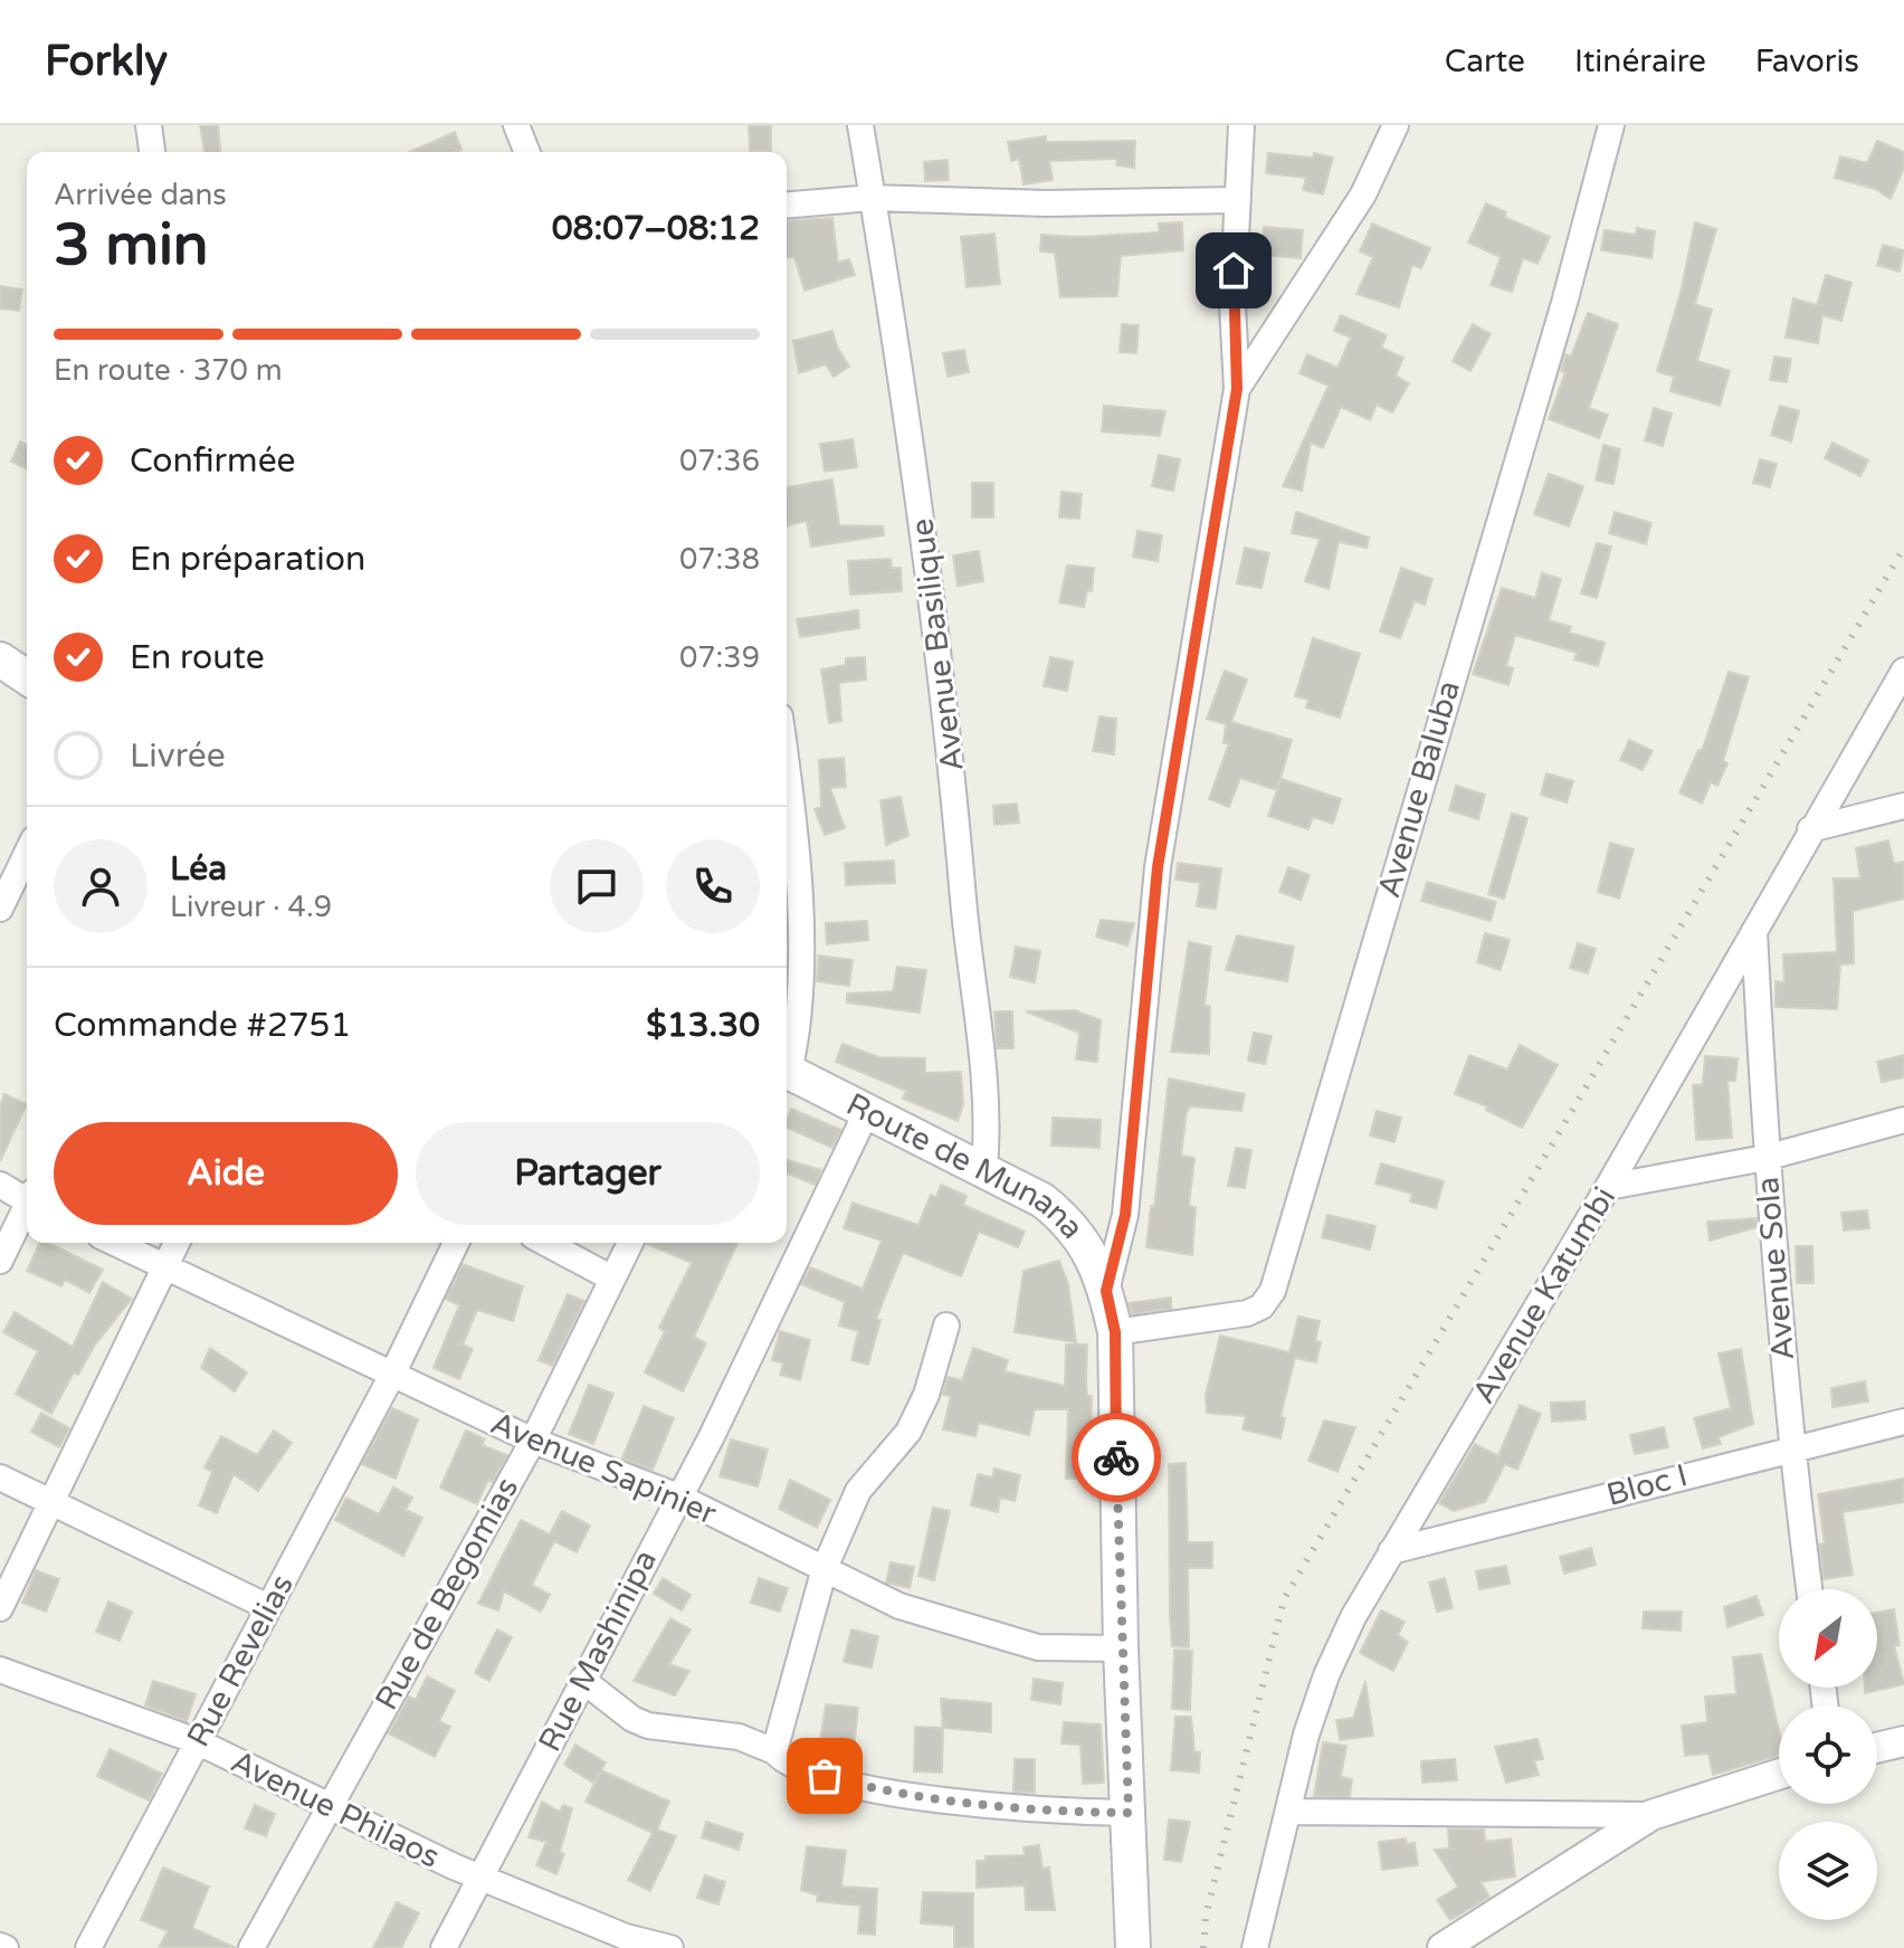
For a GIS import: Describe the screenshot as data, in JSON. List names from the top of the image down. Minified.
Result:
{"streets":{"main road":["Route de Munana"],"street":["Avenue Basilique","Avenue Baluba","Avenue Sola","Avenue Katumbi","Avenue Sapinier","Bloc I","Rue de Begomias","Rue Mashinipa","Rue Revelias","Avenue Philaos"]},"crossings":[["Avenue Basilique","Route de Munana"],["Avenue Baluba","Route de Munana"],["Route de Munana","Avenue Sapinier"],["Route de Munana","Rue Mashinipa"],["Avenue Sola","Avenue Katumbi"],["Avenue Sola","Bloc I"],["Avenue Katumbi","Bloc I"],["Avenue Sapinier","Rue de Begomias"],["Avenue Sapinier","Rue Mashinipa"],["Avenue Sapinier","Rue Revelias"],["Rue de Begomias","Avenue Philaos"],["Rue Mashinipa","Avenue Philaos"],["Rue Revelias","Avenue Philaos"]],"north":"bottom left","page":{"header":"Forkly","nav":["Carte","Itinéraire","Favoris"],"heading":["3 min","Arrivée dans","08:07–08:12"],"panel":["Léa","Livreur · 4.9","Commande #2751","$13.30"],"bar":"En route · 370 m","list":[["Confirmée","07:36"],["En préparation","07:38"],["En route","07:39"],"Livrée"],"buttons":["Aide","Partager"]}}
